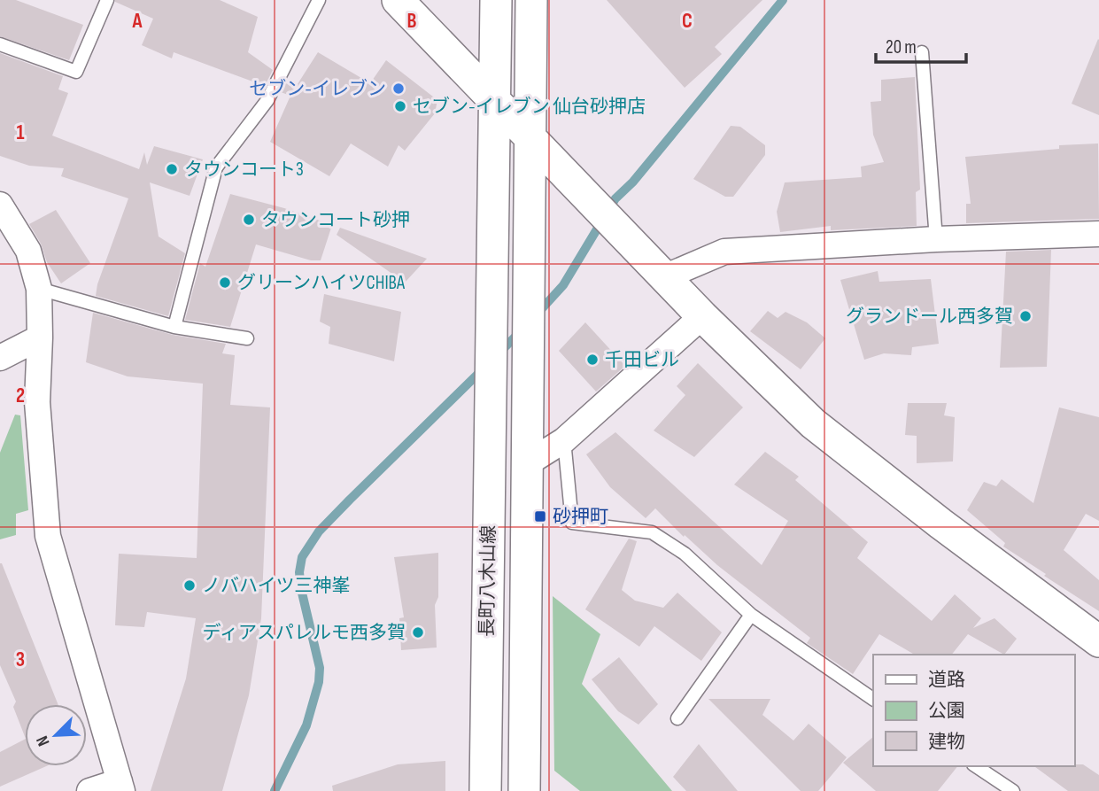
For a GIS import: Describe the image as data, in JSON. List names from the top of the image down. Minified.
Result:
{"streets":{"street":["長町八木山線"]},"places":{"other":["セブン-イレブン","セブン-イレブン 仙台砂押店","タウンコート3","タウンコート砂押","グリーンハイツCHIBA","グランドール西多賀","千田ビル","ノバハイツ三神峯","ディアスパレルモ西多賀"],"transit":["砂押町"]},"legend":["道路","公園","建物"],"scale_bar":"20 m","north":"bottom left","grid":{"columns":["A","B","C"],"rows":["1","2","3"]}}
